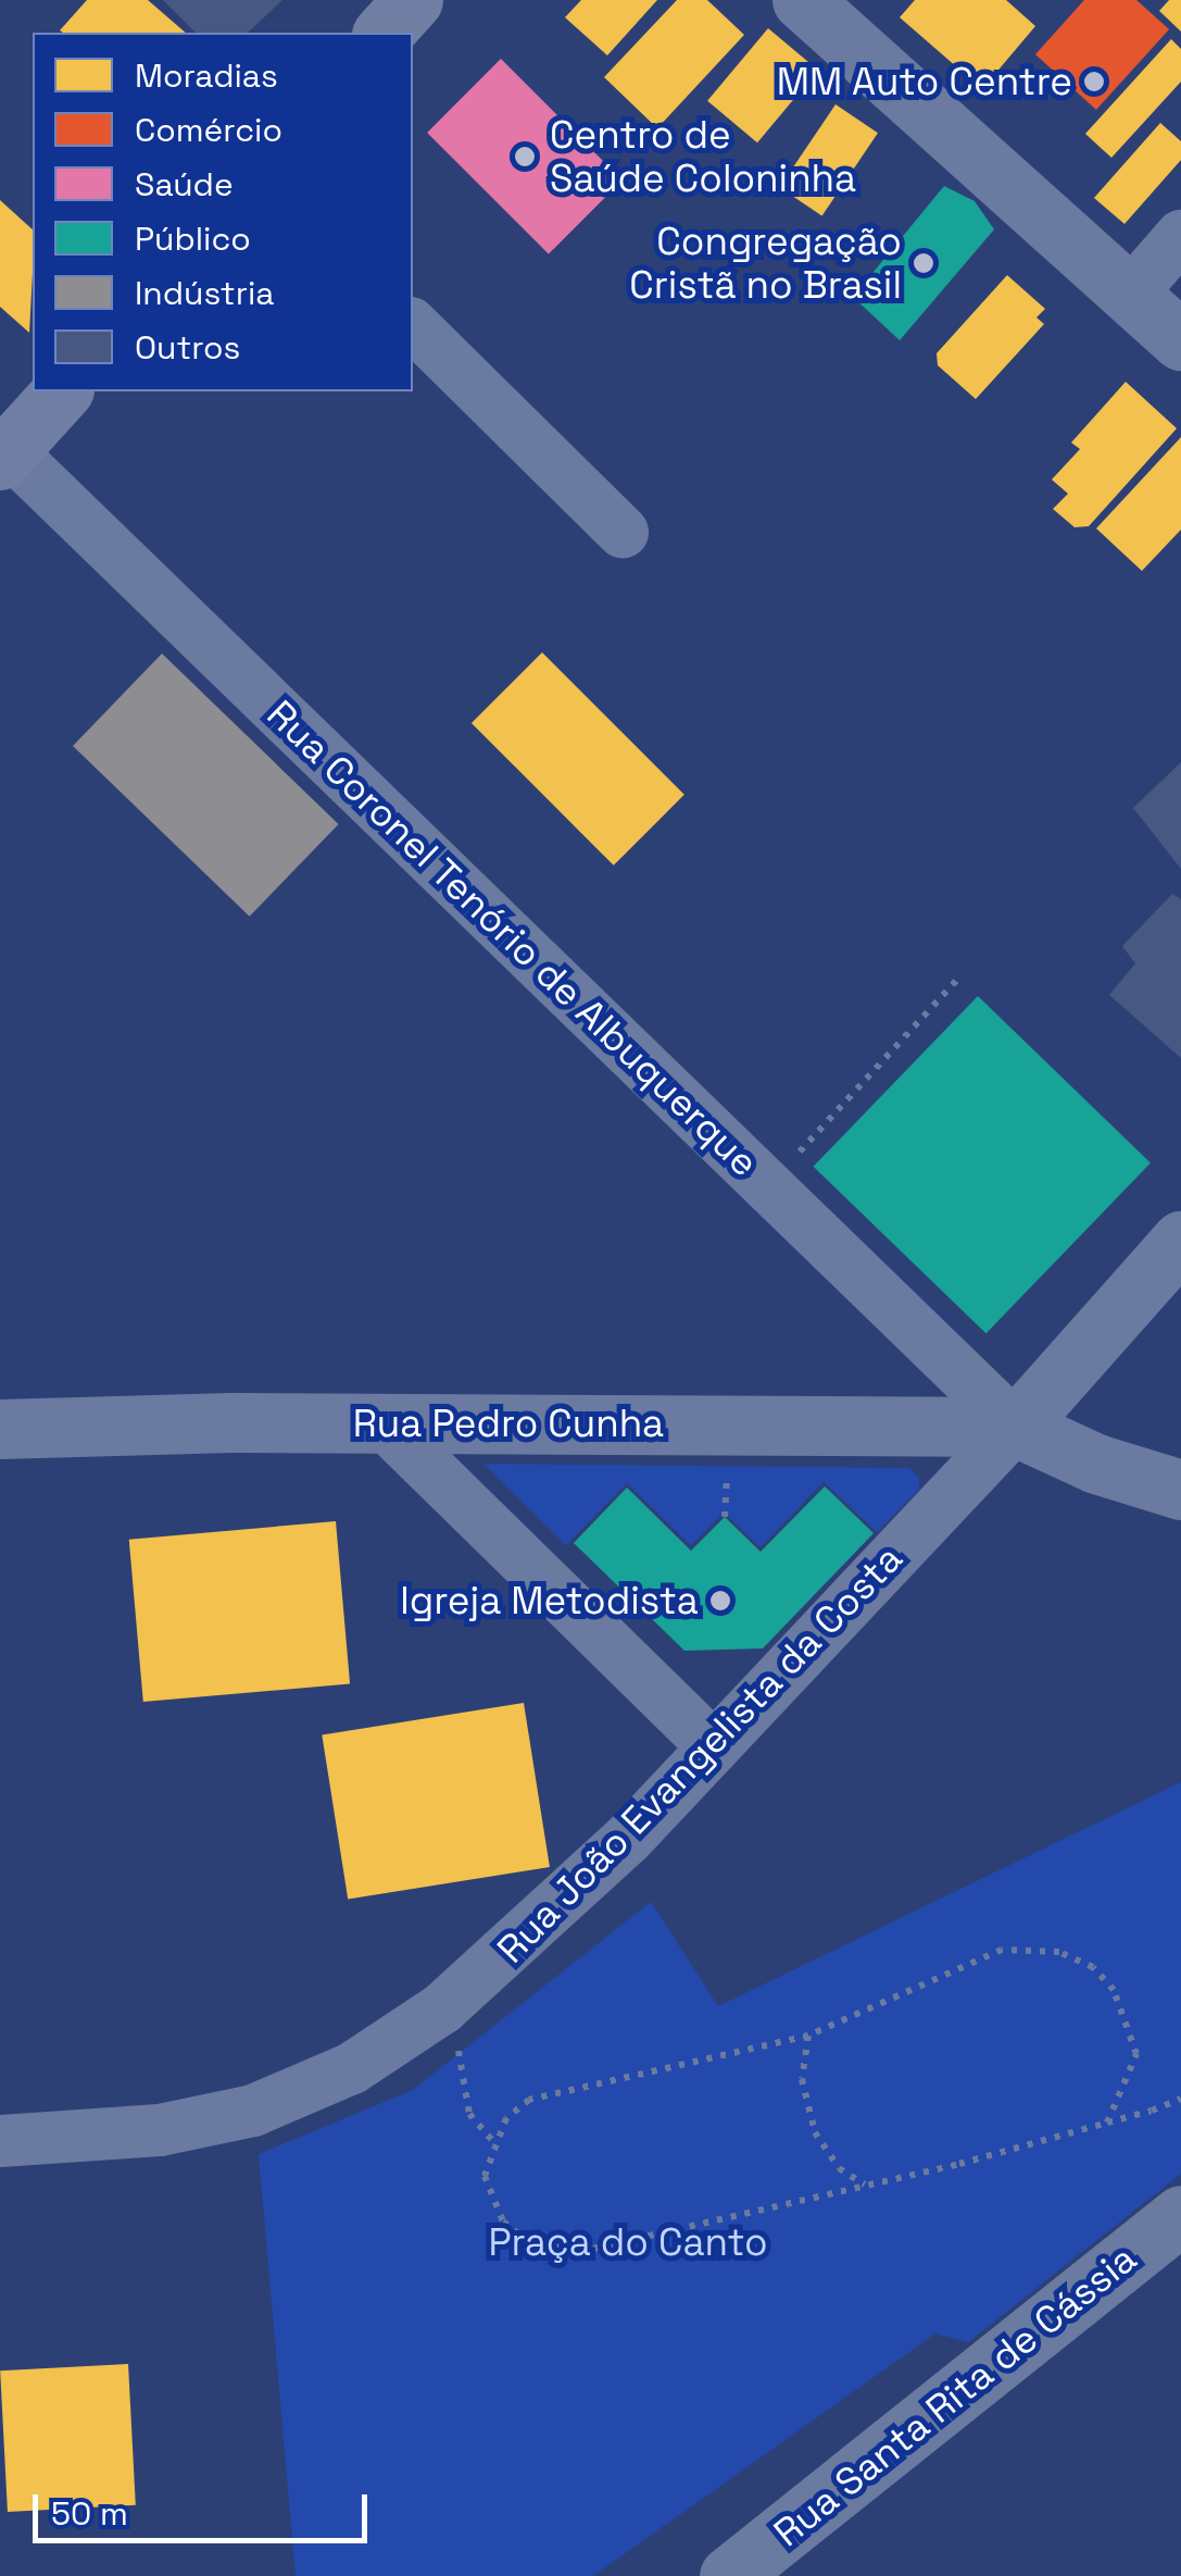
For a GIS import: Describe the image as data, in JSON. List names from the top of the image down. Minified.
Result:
{"streets":{"street":["Rua Coronel Tenório de Albuquerque","Rua Pedro Cunha","Rua João Evangelista da Costa","Rua Santa Rita de Cássia"]},"crossings":[["Rua Coronel Tenório de Albuquerque","Rua Pedro Cunha"],["Rua Coronel Tenório de Albuquerque","Rua João Evangelista da Costa"],["Rua Pedro Cunha","Rua João Evangelista da Costa"]],"parks":["Praça do Canto"],"places":["MM Auto Centre","Centro de Saúde Coloninha","Congregação Cristã no Brasil","Igreja Metodista"],"legend":["Moradias","Comércio","Saúde","Público","Indústria","Outros"],"scale_bar":"50 m"}
